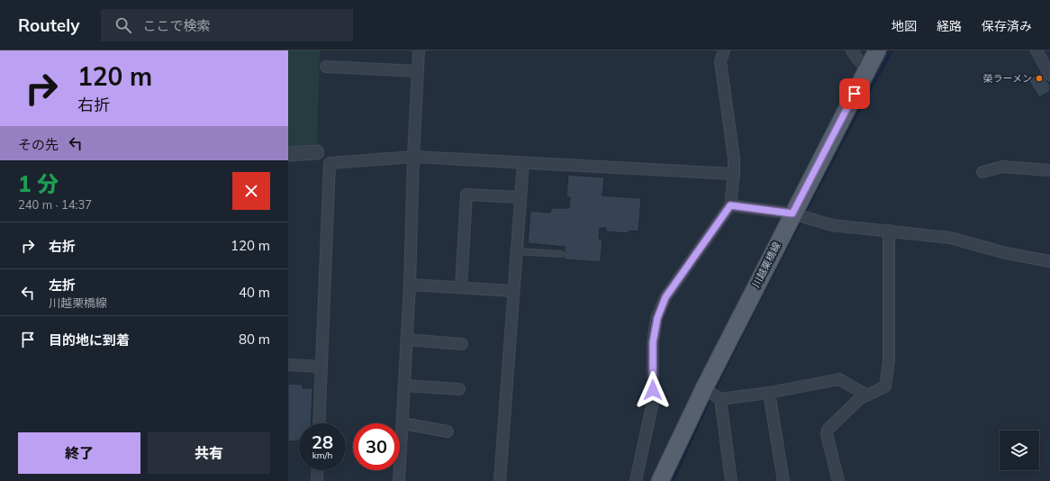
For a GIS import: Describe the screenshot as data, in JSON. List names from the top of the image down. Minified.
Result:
{"streets":{"main road":["川越栗橋線"]},"places":["榮ラーメン"],"page":{"header":"Routely","search":"ここで検索","nav":["地図","経路","保存済み"],"turn":["120 m","右折"],"then":"その先","heading":["1 分","240 m · 14:37"],"list":[{"name":"右折","value":"120 m"},{"name":"左折","note":"川越栗橋線","value":"40 m"},{"name":"目的地に到着","value":"80 m"}],"speed":"28 km/h","limit":"30","buttons":["終了","共有"]}}
